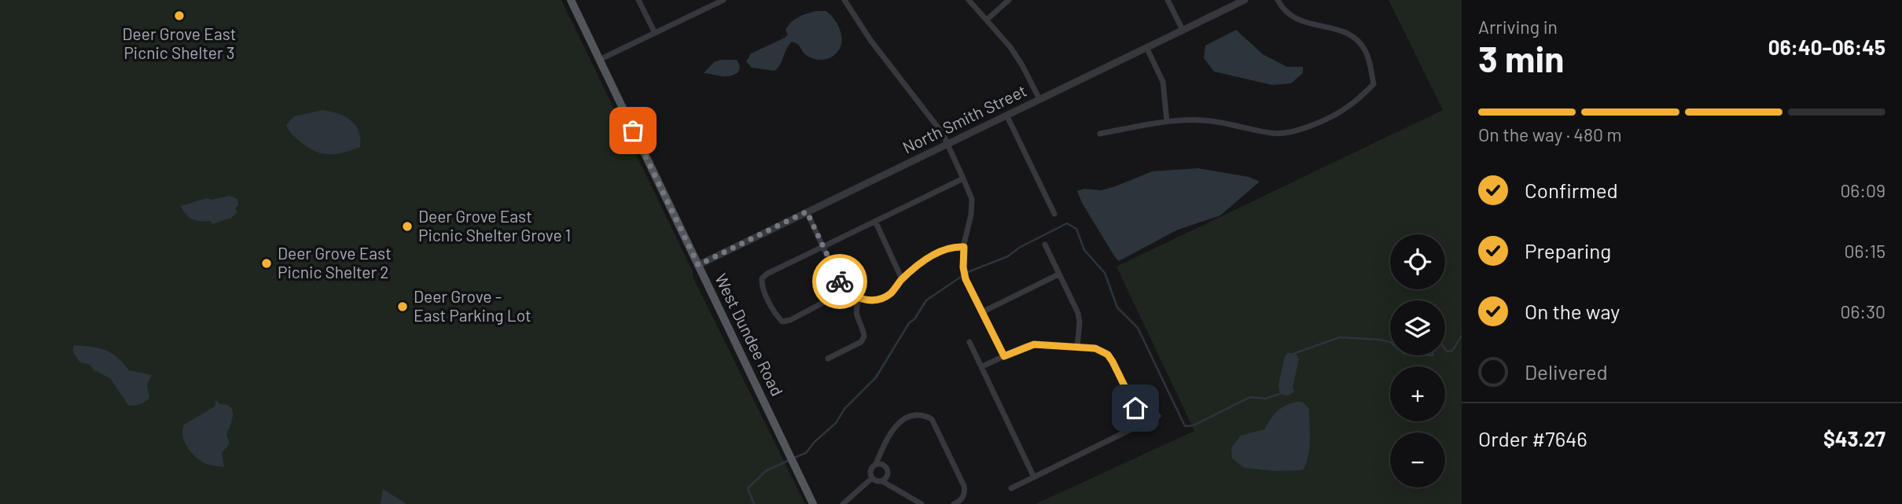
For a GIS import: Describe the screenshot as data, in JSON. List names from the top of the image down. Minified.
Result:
{"streets":{"main road":["West Dundee Road"],"street":["North Smith Street"]},"crossings":[["North Smith Street","West Dundee Road"]],"places":["Deer Grove East Picnic Shelter 3","Deer Grove East Picnic Shelter Grove 1","Deer Grove East Picnic Shelter 2","Deer Grove - East Parking Lot"],"page":{"heading":["3 min","Arriving in","06:40–06:45"],"panel":["Order #7646","$43.27"],"bar":"On the way · 480 m","list":[["Confirmed","06:09"],["Preparing","06:15"],["On the way","06:30"],"Delivered"],"map_buttons":["+","−"]}}
